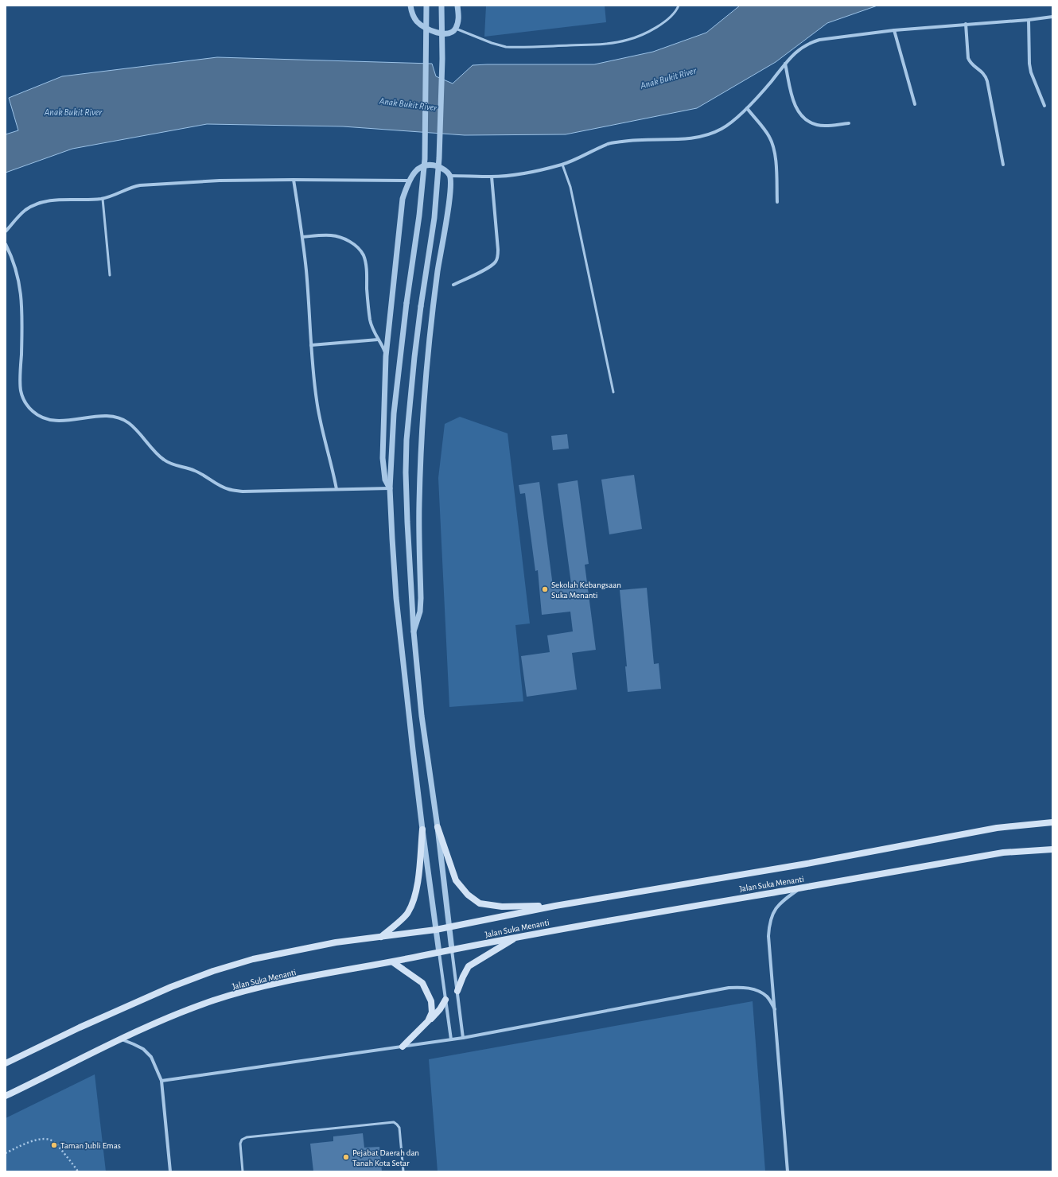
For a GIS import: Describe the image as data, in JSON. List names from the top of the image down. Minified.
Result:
{"streets":{"main road":["Jalan Suka Menanti"]},"water":["Anak Bukit River"],"places":["Sekolah Kebangsaan Suka Menanti","Taman Jubli Emas","Pejabat Daerah dan Tanah Kota Setar"]}
